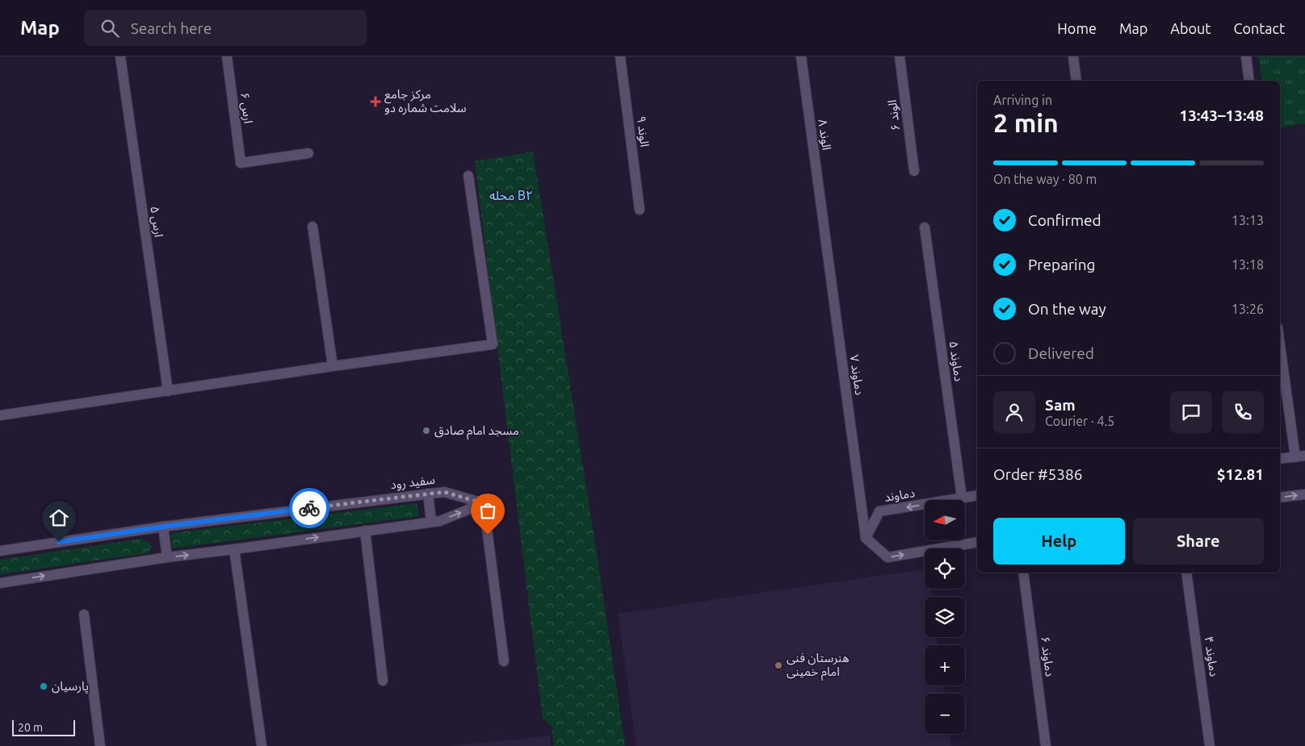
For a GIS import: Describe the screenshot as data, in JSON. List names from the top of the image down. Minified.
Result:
{"streets":{"street":["ارس ۶","الوند ۶","الوند ۹","الوند ۸","ارس ۵","دماوند ۵","دماوند ۷","سفید رود","دماوند","دماوند ۶","دماوند ۴"]},"crossings":[["الوند ۸","دماوند ۷"],["دماوند ۵","دماوند"],["دماوند ۷","دماوند"]],"one_way":["دماوند"],"districts":["محله B۲"],"places":{"health":["مرکز جامع سلامت شماره دو"],"other":["مسجد امام صادق","هنرستان فنی امام خمینی","پارسیان"]},"scale_bar":"20 m","north":"left","page":{"header":"Map","search":"Search here","nav":["Home","Map","About","Contact"],"heading":["2 min","Arriving in","13:43–13:48"],"panel":["Sam","Courier · 4.5","Order #5386","$12.81"],"bar":"On the way · 80 m","list":[["Confirmed","13:13"],["Preparing","13:18"],["On the way","13:26"],"Delivered"],"map_buttons":["+","−"],"buttons":["Help","Share"],"scale":"20 m"}}
